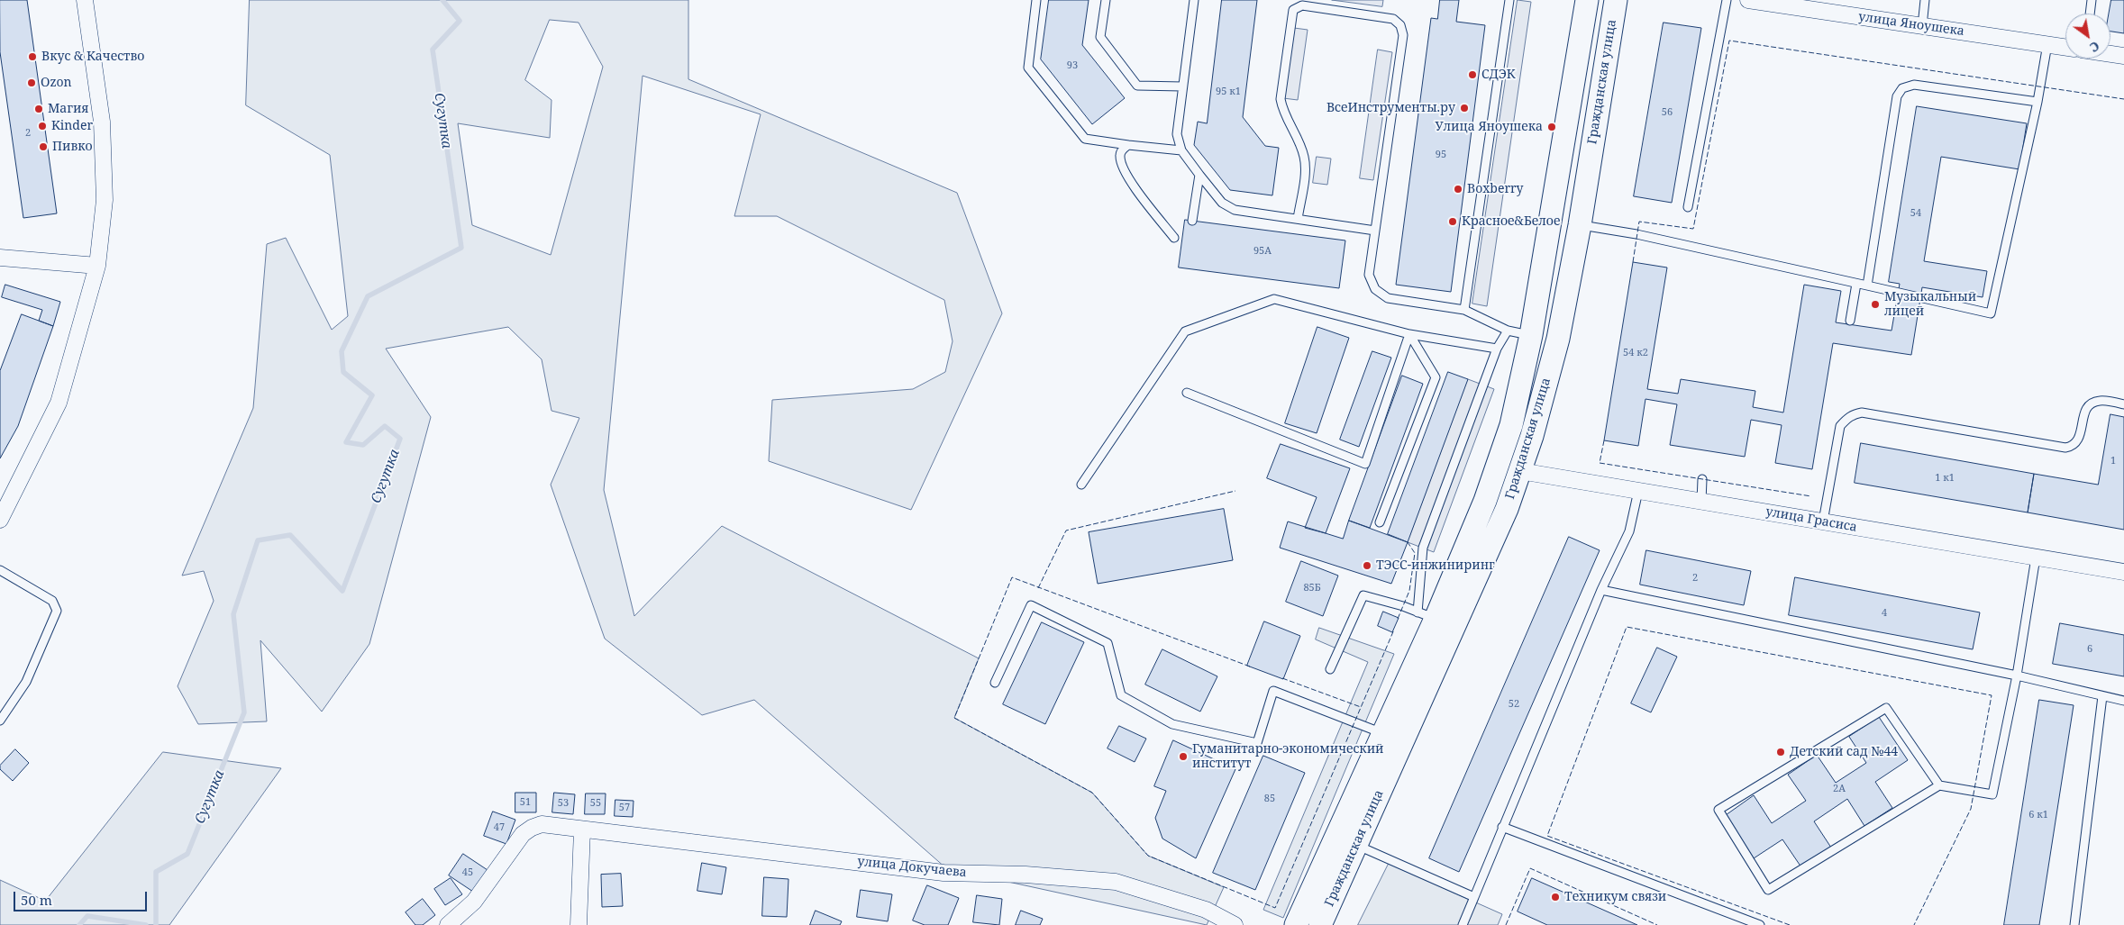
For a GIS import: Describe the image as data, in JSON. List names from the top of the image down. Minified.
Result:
{"streets":{"main road":["Гражданская улица","улица Грасиса"],"street":["улица Яноушека","улица Докучаева"]},"crossings":[["Гражданская улица","улица Грасиса"]],"water":["Сугутка"],"places":["Вкус & Качество","СДЭК","Ozon","ВсеИнструменты.ру","Магия","Kinder","Улица Яноушека","Пивко","Boxberry","Красное&Белое","Музыкальный лицей","ТЭСС-инжиниринг","Детский сад №44","Гуманитарно-экономический институт","Техникум связи"],"house_numbers":["93","95 к1","56","2","95","54","95А","54 к2","1","1 к1","2","85Б","4","6","52","2А","85","51","53","55","57","6 к1","47","45"],"scale_bar":"50 m","north":"bottom right"}
